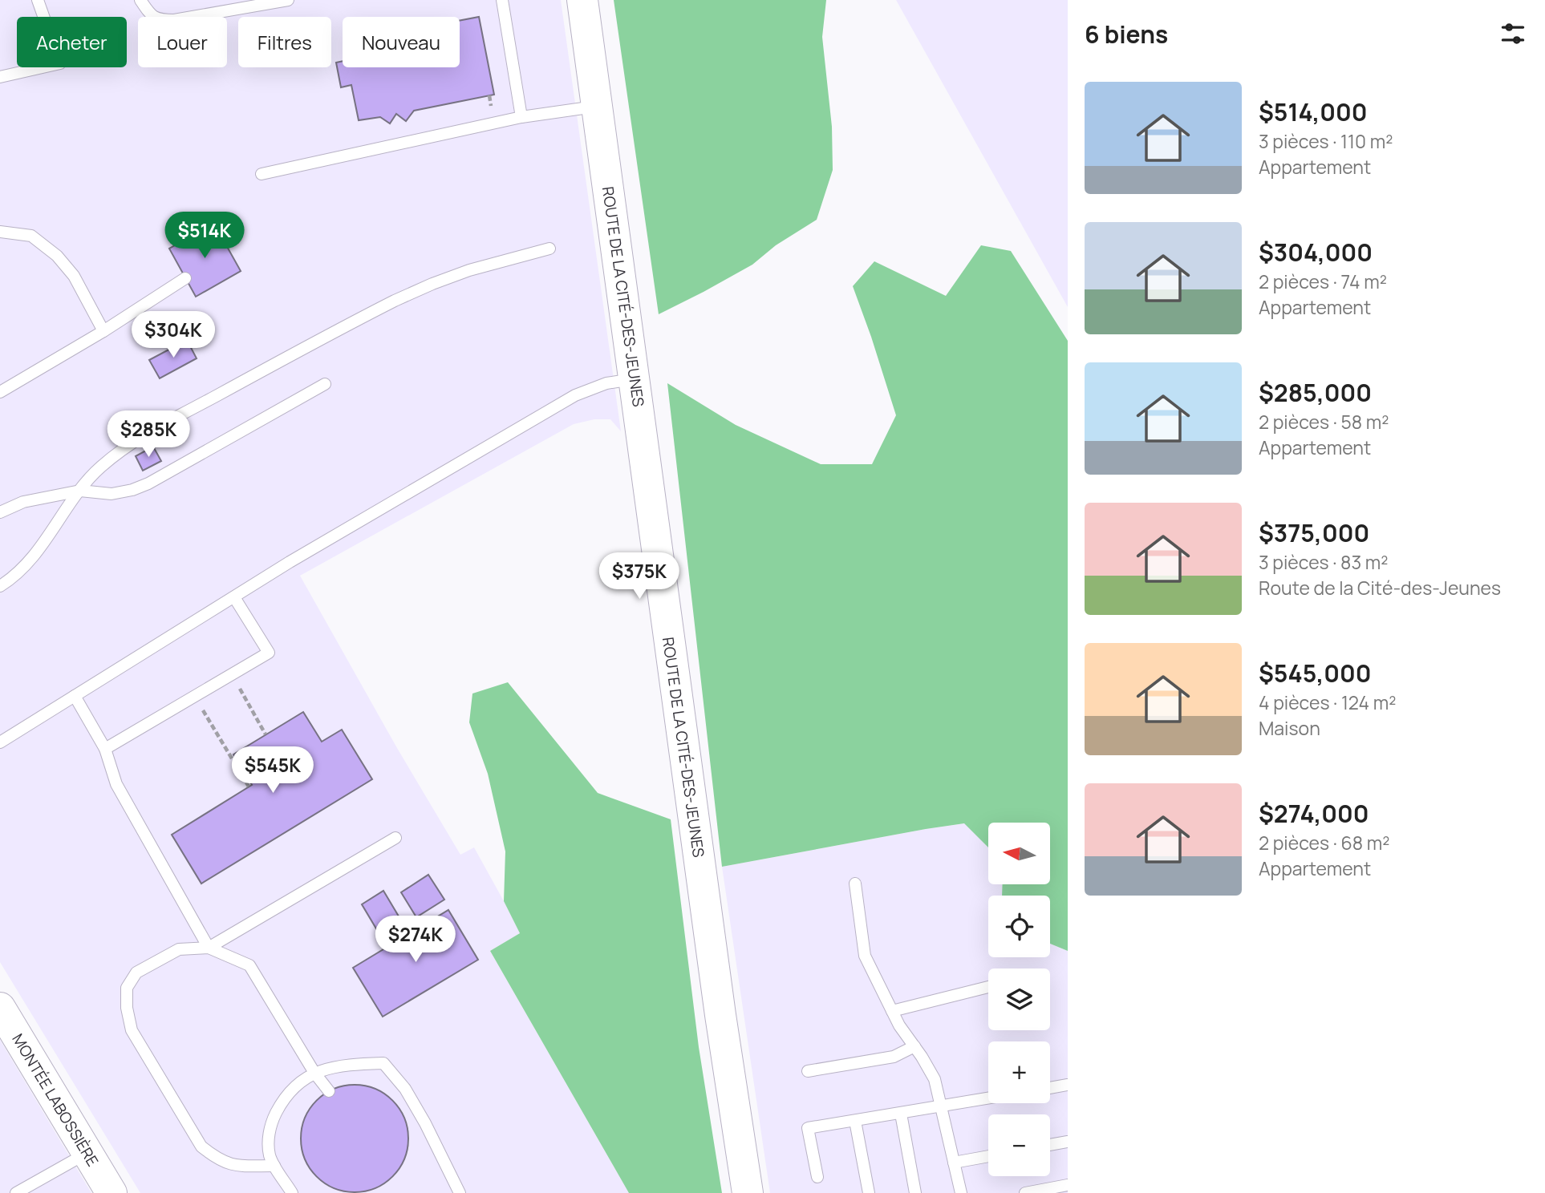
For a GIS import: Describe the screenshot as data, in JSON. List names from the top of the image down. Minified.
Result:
{"streets":{"main road":["ROUTE DE LA CITÉ-DES-JEUNES","MONTÉE LABOSSIÈRE"]},"north":"left","page":{"heading":"6 biens","chip":["Acheter","Louer","Filtres","Nouveau"],"list":[{"name":"$514,000","note":"3 pièces · 110 m² · Appartement"},{"name":"$304,000","note":"2 pièces · 74 m² · Appartement"},{"name":"$285,000","note":"2 pièces · 58 m² · Appartement"},{"name":"$375,000","note":"3 pièces · 83 m² · Route de la Cité-des-Jeunes"},{"name":"$545,000","note":"4 pièces · 124 m² · Maison"},{"name":"$274,000","note":"2 pièces · 68 m² · Appartement"}],"price":["$514K","$304K","$285K","$375K","$545K","$274K"],"map_buttons":["+","−"]}}
